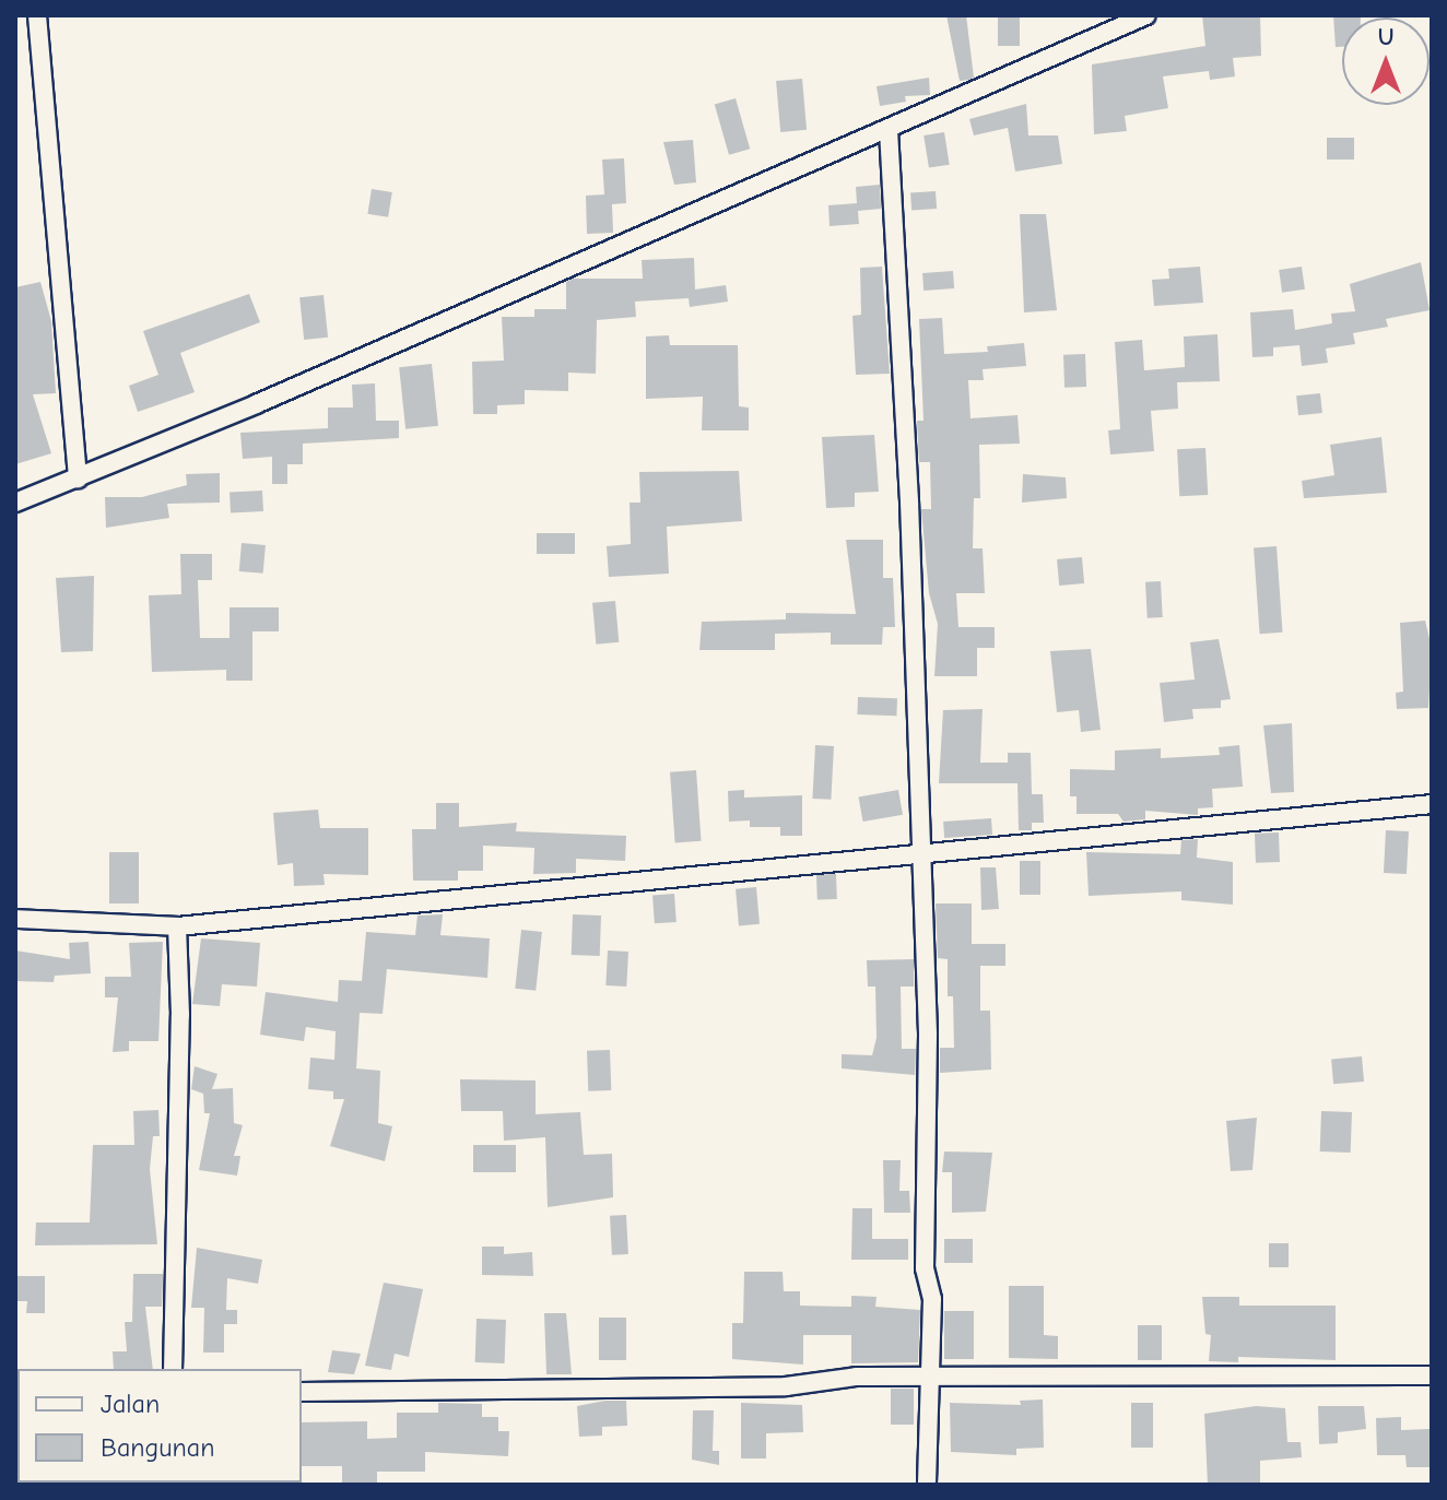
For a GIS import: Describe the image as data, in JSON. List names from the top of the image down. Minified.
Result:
{"legend":["Jalan","Bangunan"],"north":"top"}
